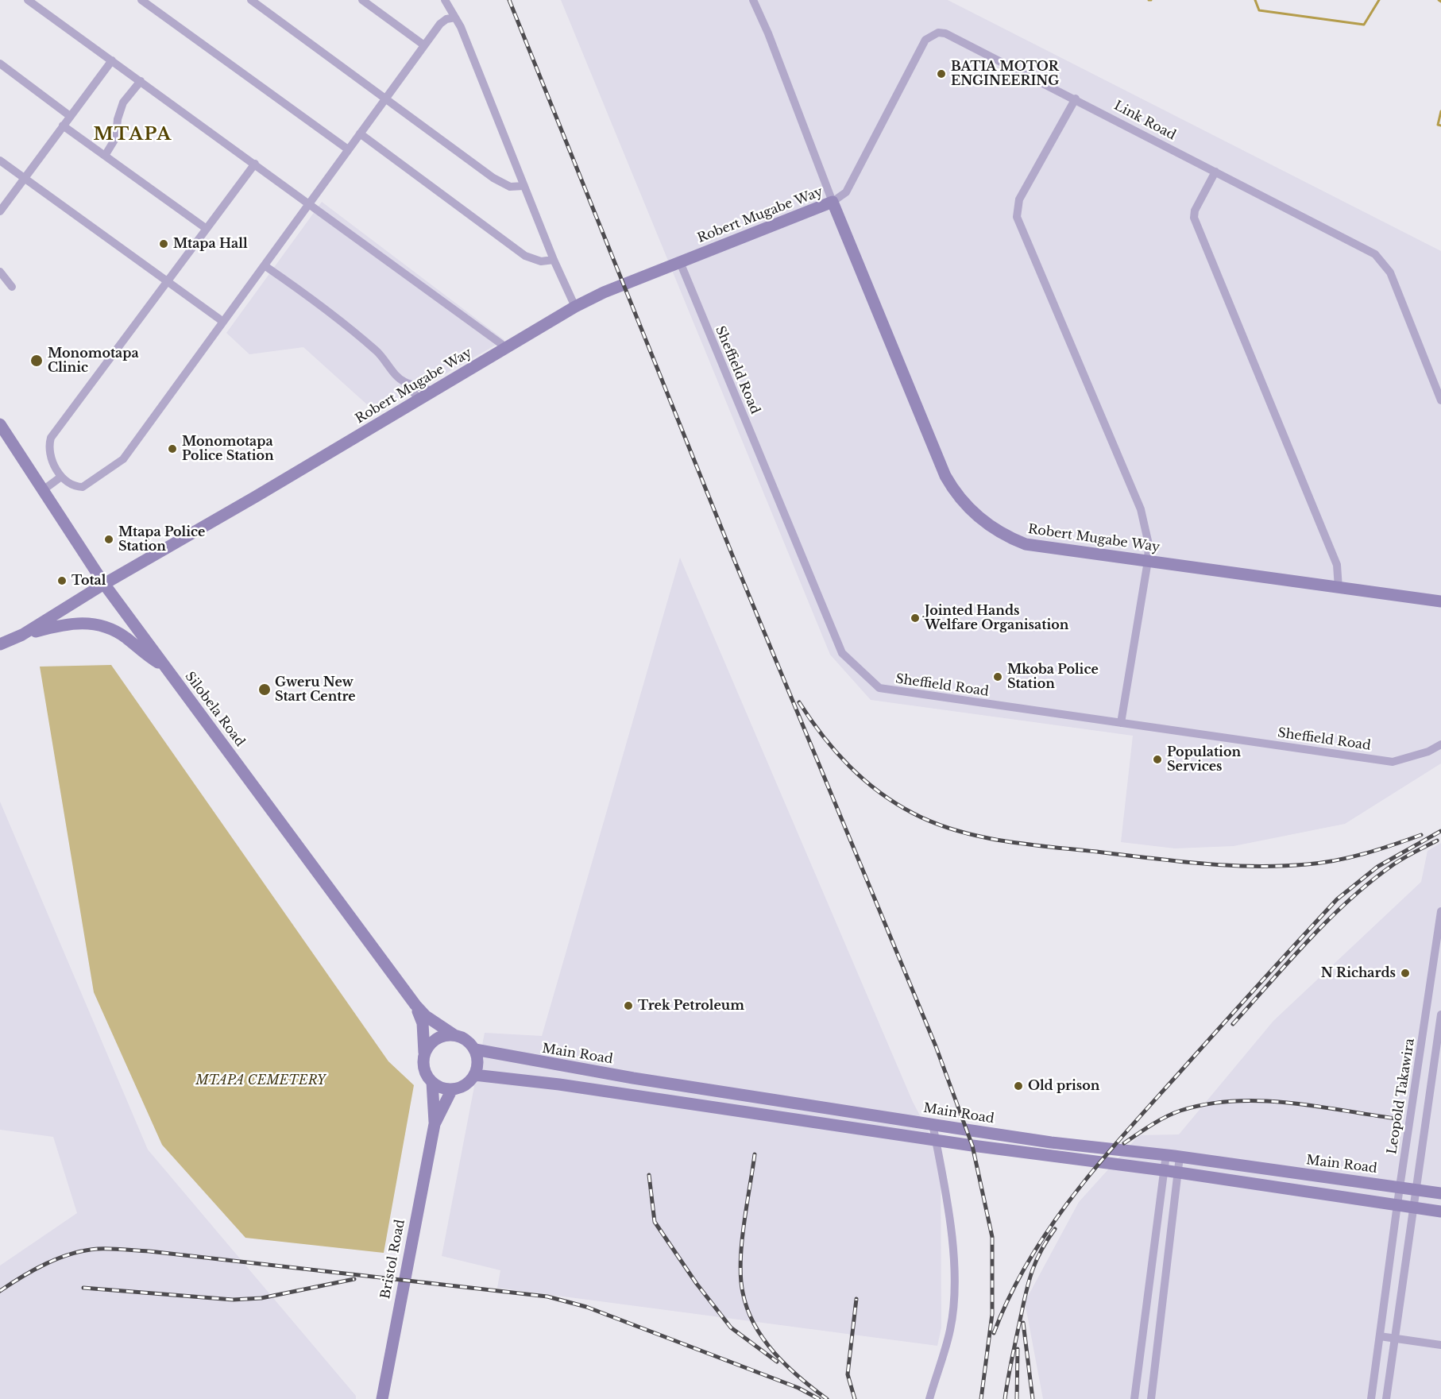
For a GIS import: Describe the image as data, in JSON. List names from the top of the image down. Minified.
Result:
{"streets":{"main road":["Robert Mugabe Way","Silobela Road","Main Road","Bristol Road"],"street":["Link Road","Sheffield Road","Leopold Takawira"]},"crossings":[["Link Road","Robert Mugabe Way"],["Robert Mugabe Way","Sheffield Road"],["Robert Mugabe Way","Silobela Road"],["Silobela Road","Main Road"],["Silobela Road","Bristol Road"],["Main Road","Leopold Takawira"],["Main Road","Bristol Road"]],"districts":["MTAPA"],"parks":["MTAPA CEMETERY"],"places":["BATIA MOTOR ENGINEERING","Mtapa Hall","Monomotapa Clinic","Monomotapa Police Station","Mtapa Police Station","Total","Jointed Hands Welfare Organisation","Mkoba Police Station","Gweru New Start Centre","Population Services","N Richards","Trek Petroleum","Old prison"]}
